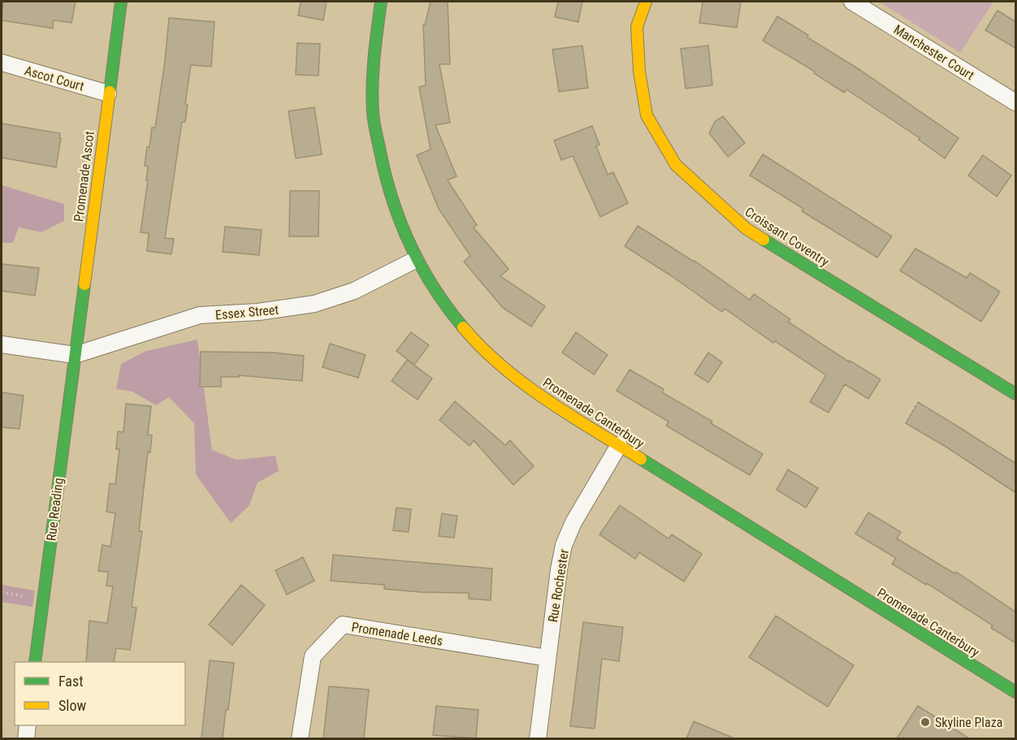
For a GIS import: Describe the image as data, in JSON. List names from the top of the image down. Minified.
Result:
{"streets":{"street":["Manchester Court","Ascot Court","Promenade Ascot","Croissant Coventry","Essex Street","Promenade Canterbury","Rue Reading","Rue Rochester","Promenade Leeds"]},"crossings":[["Ascot Court","Promenade Ascot"],["Promenade Ascot","Essex Street"],["Promenade Ascot","Rue Reading"],["Essex Street","Promenade Canterbury"],["Essex Street","Rue Reading"],["Promenade Canterbury","Rue Rochester"],["Rue Rochester","Promenade Leeds"]],"places":["Skyline Plaza"],"legend":["Fast","Slow"]}
